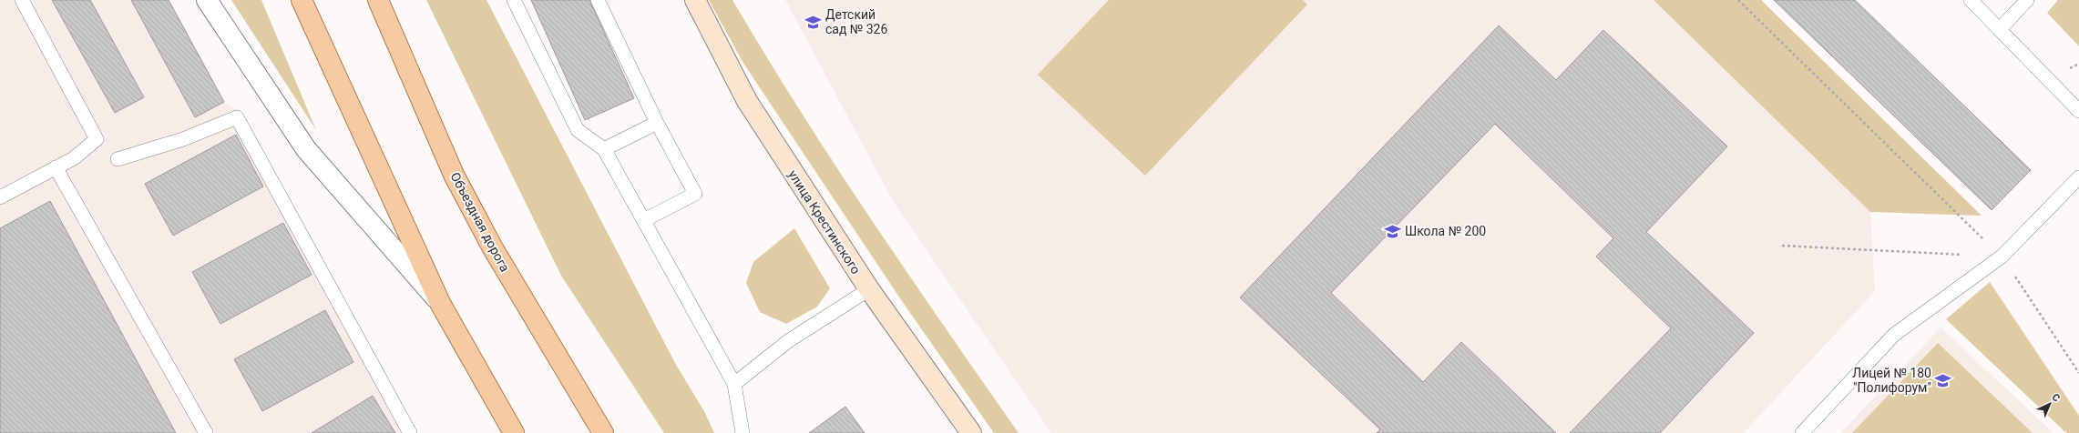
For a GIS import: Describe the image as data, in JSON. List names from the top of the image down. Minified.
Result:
{"streets":{"main road":["Объездная дорога"],"street":["улица Крестинского"]},"places":{"school or university":["Детский сад № 326","Школа № 200","Лицей № 180 \"Полифорум\""]},"north":"top right"}
